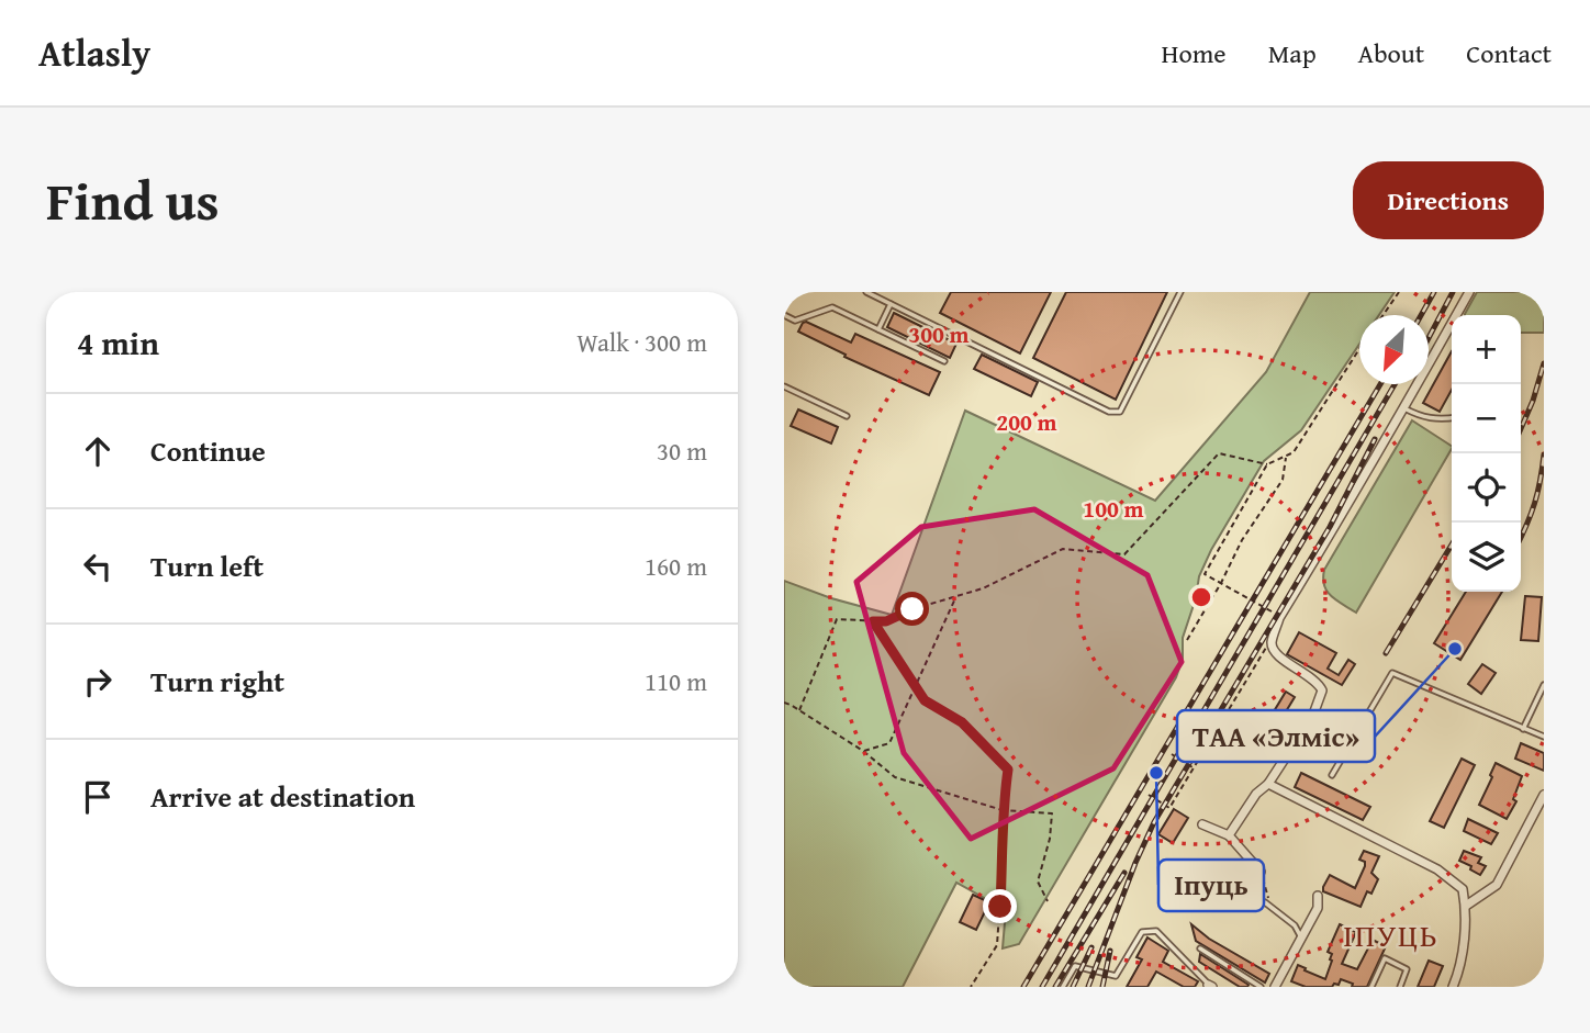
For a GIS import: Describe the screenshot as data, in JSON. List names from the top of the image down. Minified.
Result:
{"districts":["ІПУЦЬ"],"places":["ТАА «Элміс»","Іпуць"],"north":"bottom left","page":{"header":"Atlasly","nav":["Home","Map","About","Contact"],"title":"Find us","buttons":"Directions","heading":["4 min","Walk · 300 m"],"map_buttons":["+","−"],"list":[["Continue","30 m"],["Turn left","160 m"],["Turn right","110 m"],"Arrive at destination"]},"rings":["300 m","200 m","100 m"]}
